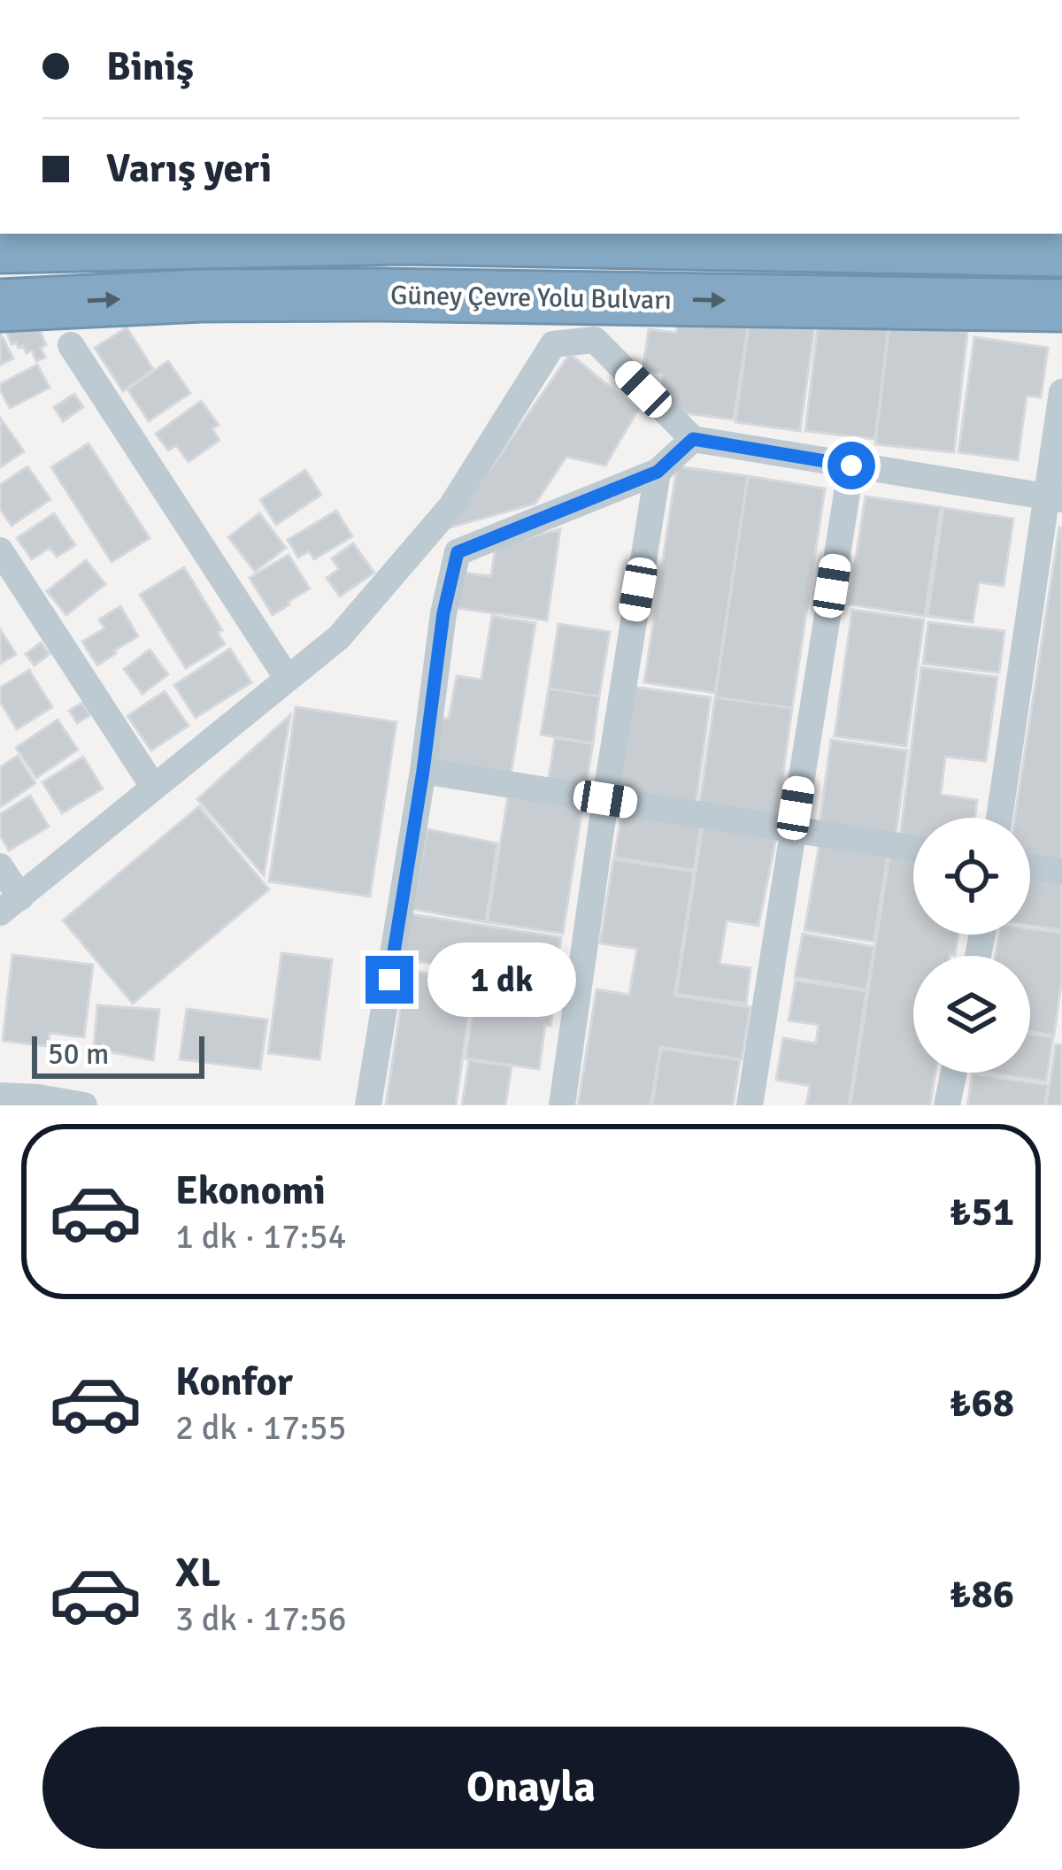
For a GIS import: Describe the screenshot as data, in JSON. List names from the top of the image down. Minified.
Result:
{"streets":{"highway":["Güney Çevre Yolu Bulvarı"]},"scale_bar":"50 m","page":{"banner":["Biniş","Varış yeri"],"bubble":"1 dk","scale":"50 m","list":[{"name":"Ekonomi","note":"1 dk · 17:54","value":"₺51"},{"name":"Konfor","note":"2 dk · 17:55","value":"₺68"},{"name":"XL","note":"3 dk · 17:56","value":"₺86"}],"buttons":"Onayla"}}
